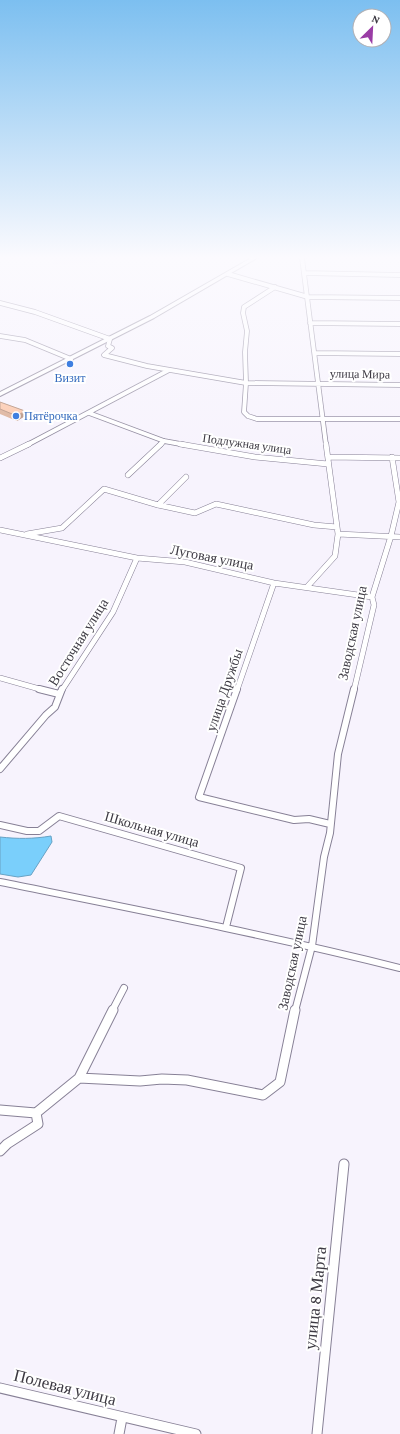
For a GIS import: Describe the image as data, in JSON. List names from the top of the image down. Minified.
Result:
{"streets":{"street":["улица Мира","Подлужная улица","Луговая улица","Заводская улица","Восточная улица","улица Дружбы","Школьная улица","улица 8 Марта","Полевая улица"]},"crossings":[["Луговая улица","Заводская улица"],["Луговая улица","Восточная улица"],["Луговая улица","улица Дружбы"],["Заводская улица","улица Дружбы"]],"places":["Визит","Пятёрочка"],"north":"top right"}
